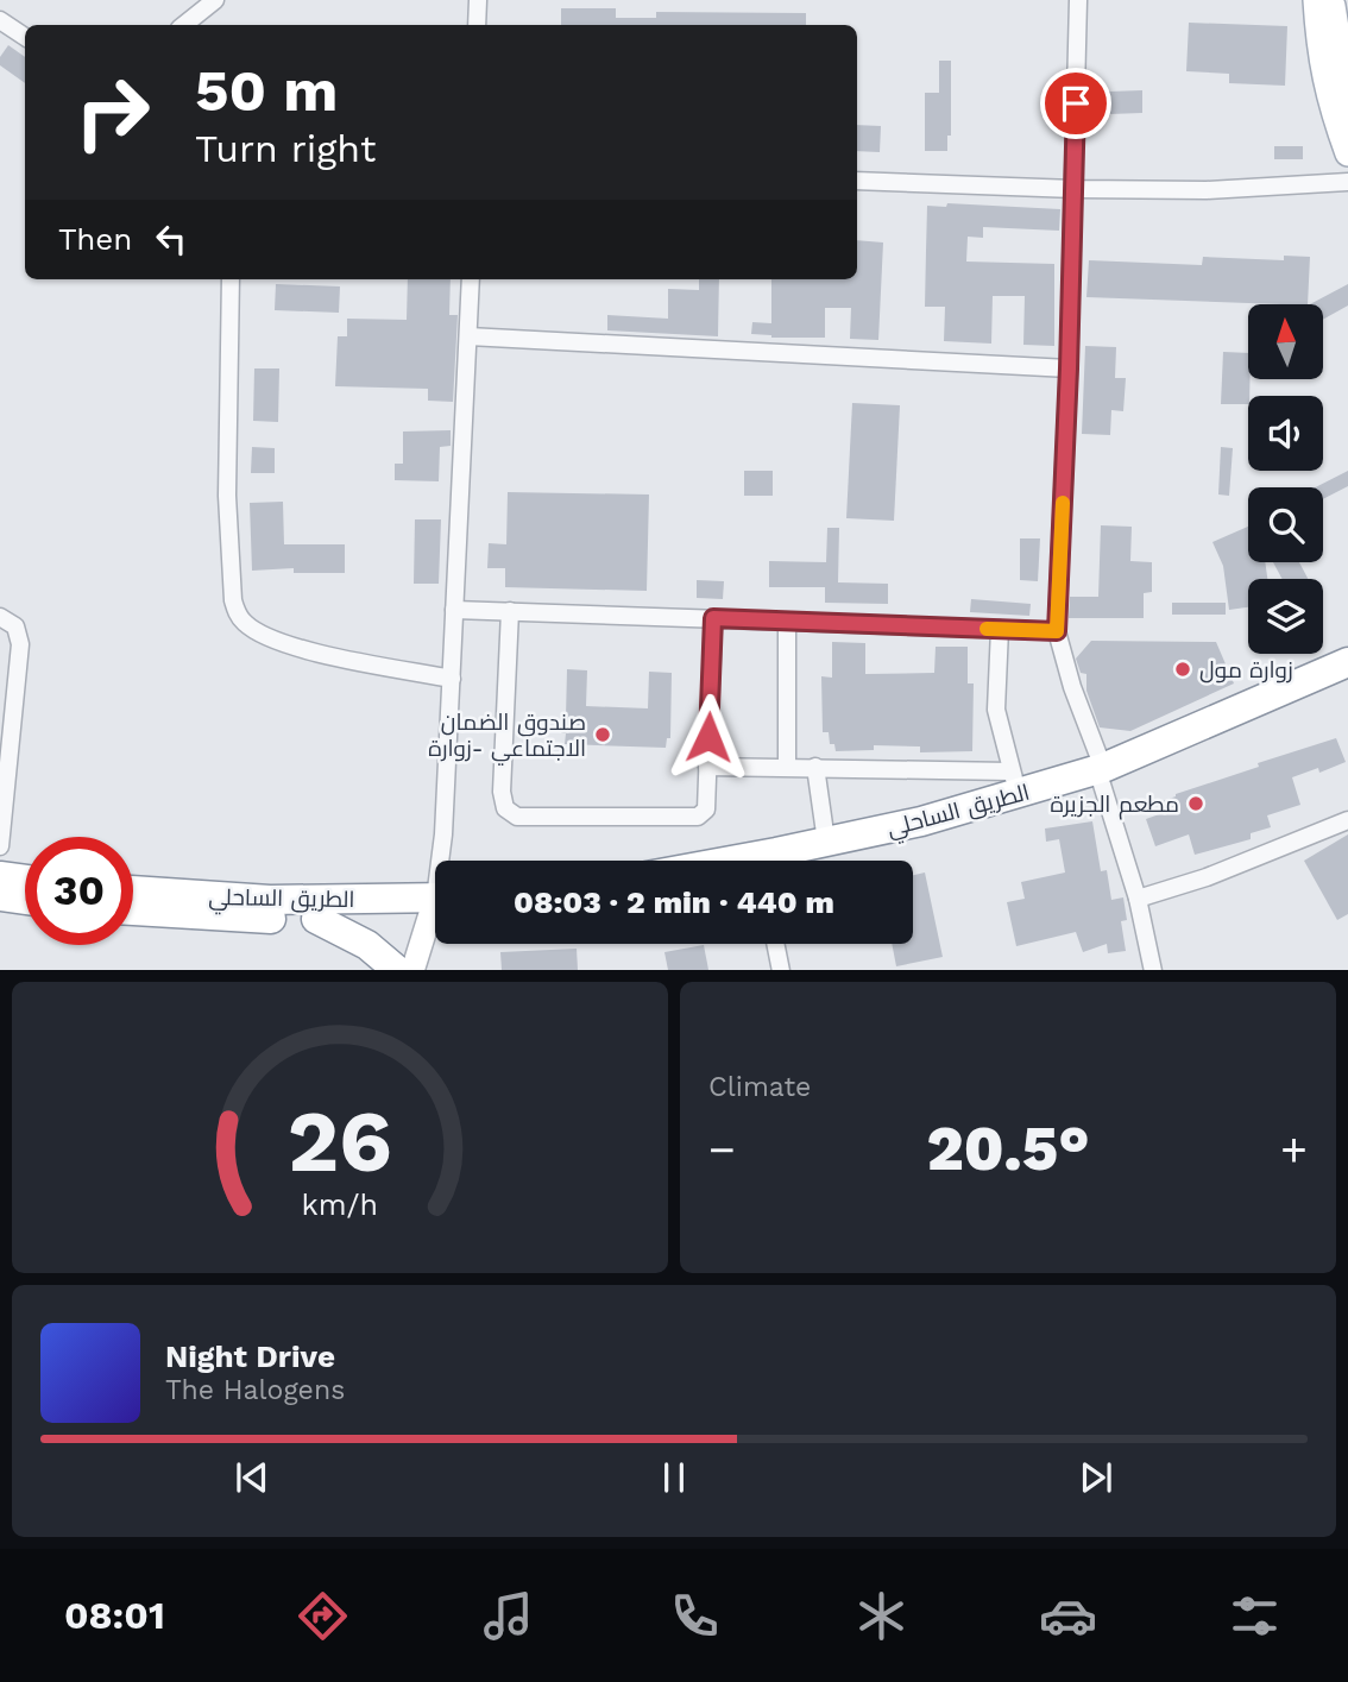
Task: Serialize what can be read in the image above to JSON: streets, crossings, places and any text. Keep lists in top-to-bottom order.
{
  "streets": {
    "highway": ["الطريق الساحلي"]
  },
  "places": ["زوارة مول", "صندوق الضمان الاجتماعي -زوارة", "مطعم الجزيرة"],
  "north": "top",
  "page": {
    "turn": ["50 m", "Turn right"],
    "then": "Then",
    "limit": "30",
    "trip": "08:03 · 2 min · 440 m",
    "tile": "Climate",
    "heat": ["−", "20.5°", "+"],
    "song": ["Night Drive", "The Halogens"],
    "tabs": "08:01",
    "gauge": ["26", "km/h"]
  }
}
